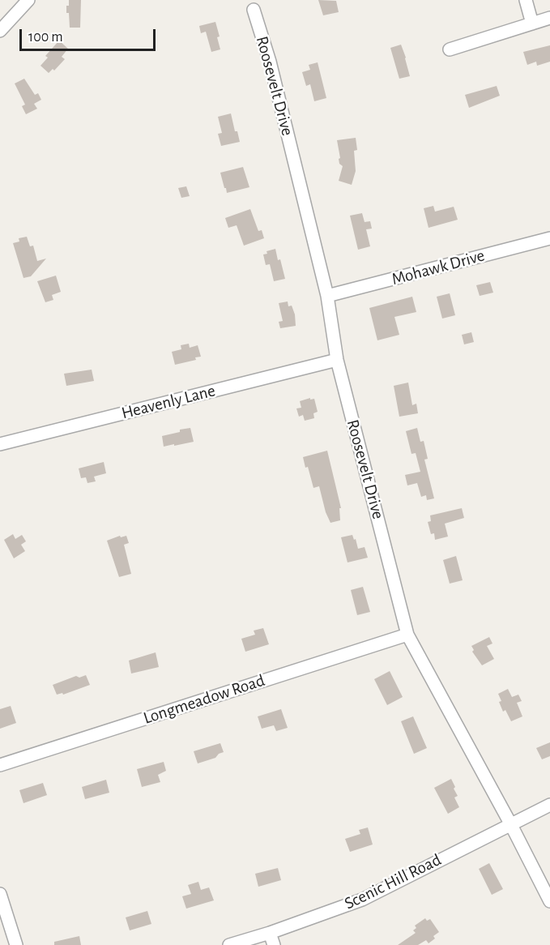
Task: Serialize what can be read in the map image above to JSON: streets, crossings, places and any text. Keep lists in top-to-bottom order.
{
  "streets": {
    "street": [
      "Roosevelt Drive",
      "Mohawk Drive",
      "Heavenly Lane",
      "Longmeadow Road",
      "Scenic Hill Road"
    ]
  },
  "crossings": [
    ["Roosevelt Drive", "Mohawk Drive"],
    ["Roosevelt Drive", "Heavenly Lane"],
    ["Roosevelt Drive", "Longmeadow Road"],
    ["Roosevelt Drive", "Scenic Hill Road"]
  ],
  "scale_bar": "100 m"
}
